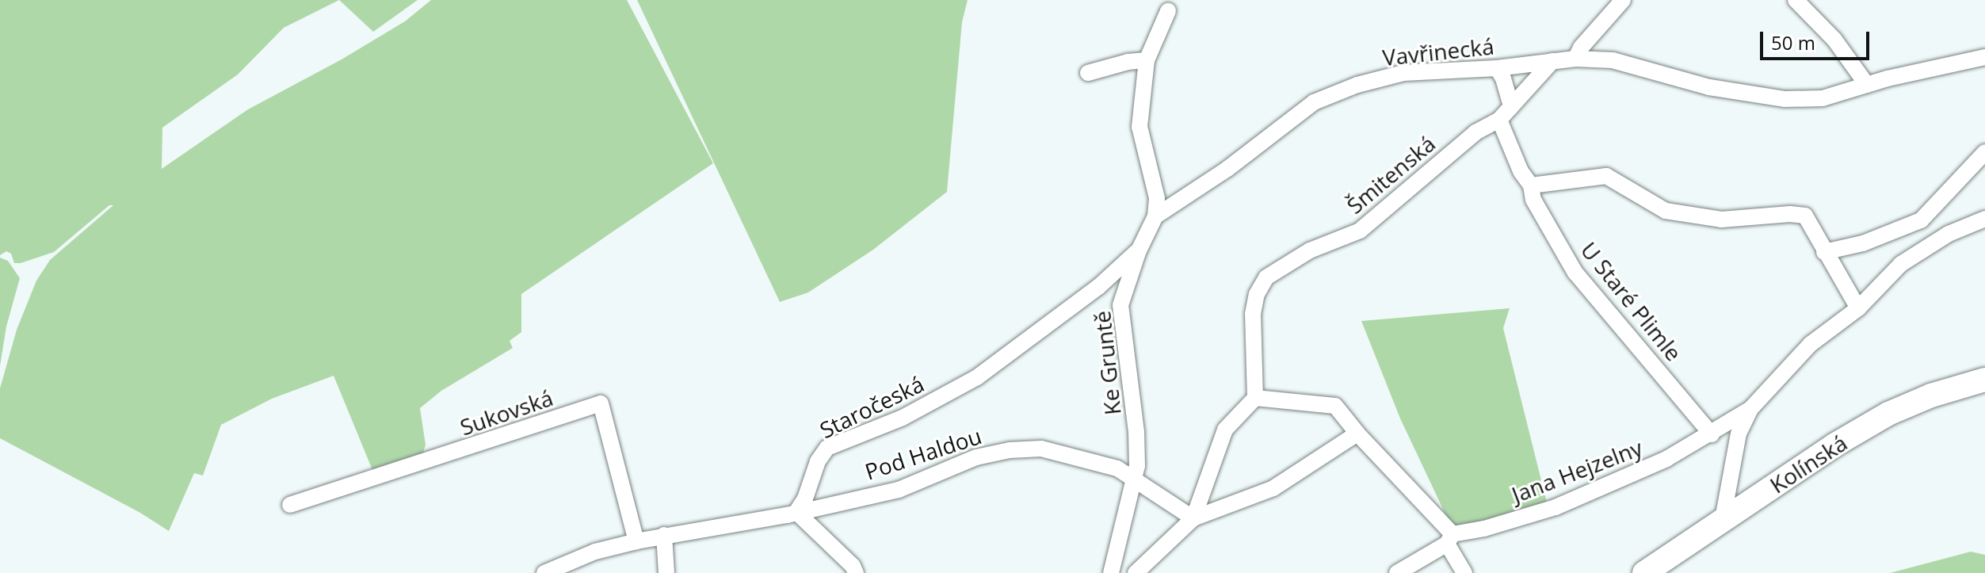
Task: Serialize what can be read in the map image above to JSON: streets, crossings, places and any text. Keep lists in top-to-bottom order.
{
  "streets": {
    "street": [
      "Vavřinecká",
      "Šmitenská",
      "U Staré Plimle",
      "Ke Gruntě",
      "Staročeská",
      "Sukovská",
      "Pod Haldou",
      "Kolínská",
      "Jana Hejzelny"
    ]
  },
  "crossings": [
    ["Vavřinecká", "Šmitenská"],
    ["Vavřinecká", "Ke Gruntě"],
    ["Šmitenská", "U Staré Plimle"],
    ["U Staré Plimle", "Jana Hejzelny"],
    ["Ke Gruntě", "Staročeská"],
    ["Ke Gruntě", "Pod Haldou"],
    ["Staročeská", "Pod Haldou"]
  ],
  "scale_bar": "50 m"
}
